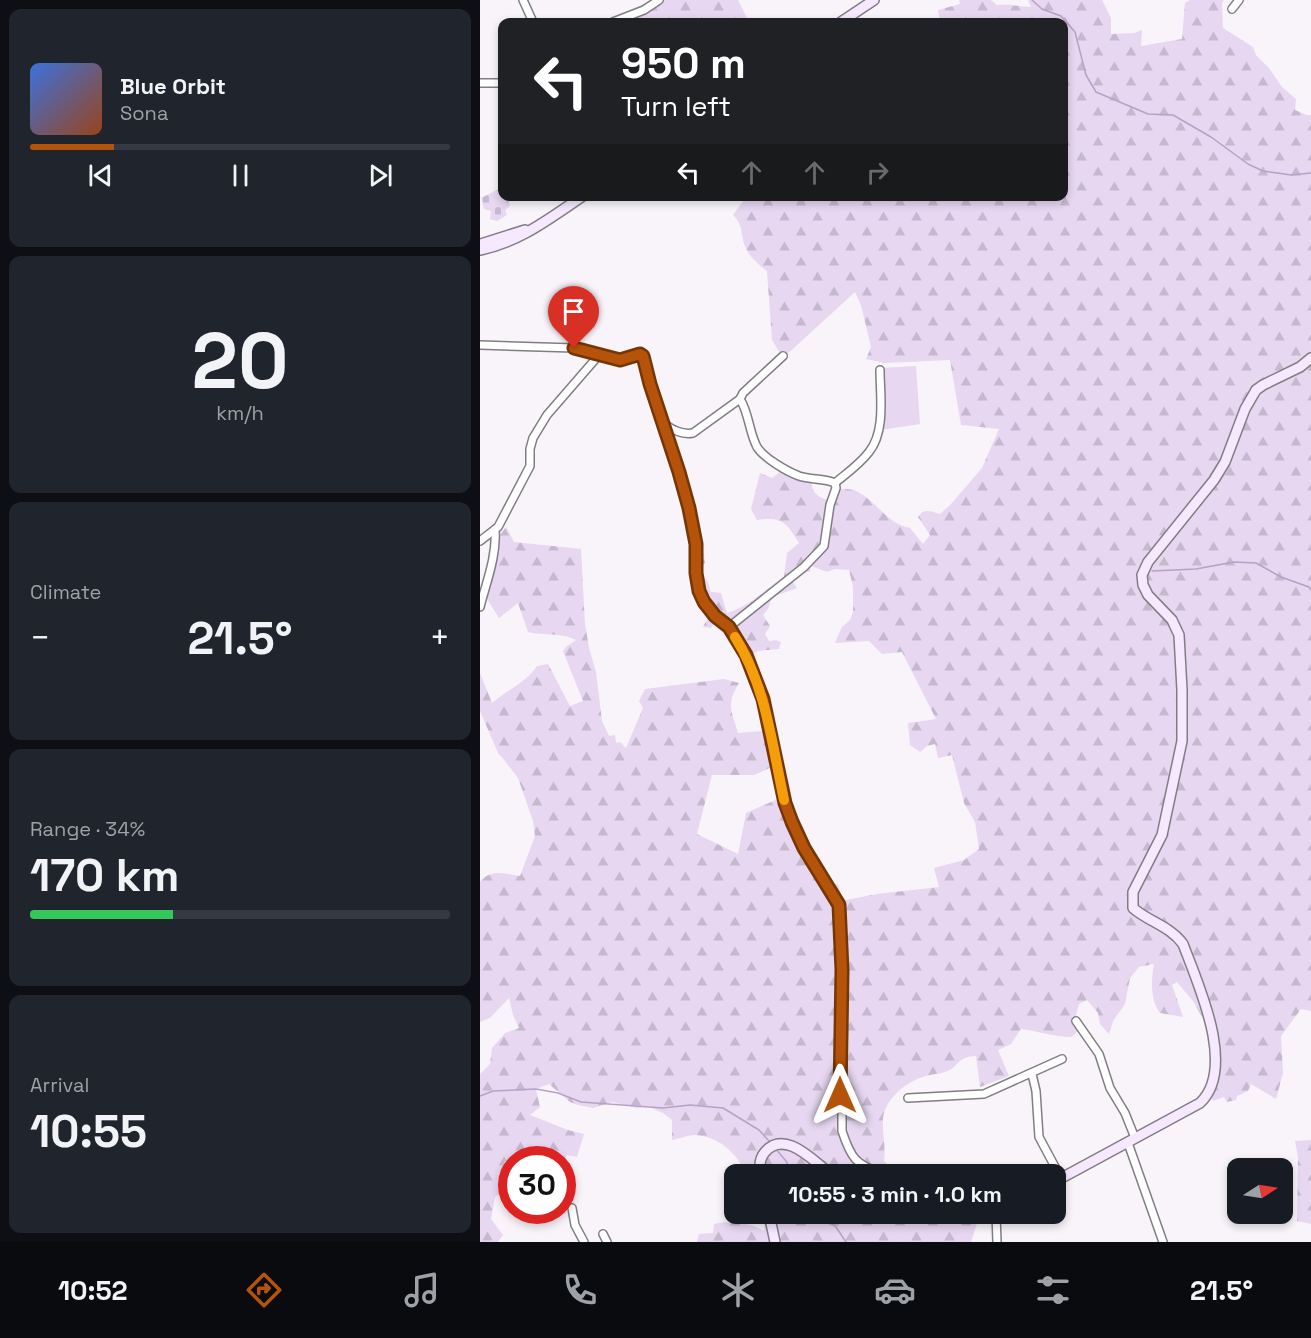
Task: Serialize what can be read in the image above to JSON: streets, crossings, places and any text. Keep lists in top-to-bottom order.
{
  "north": "right",
  "page": {
    "turn": ["950 m", "Turn left"],
    "song": ["Blue Orbit", "Sona"],
    "tile": [
      ["20", "km/h"],
      "Climate",
      ["Range · 34%", "170 km"],
      ["Arrival", "10:55"]
    ],
    "heat": ["−", "21.5°", "+"],
    "limit": "30",
    "trip": "10:55 · 3 min · 1.0 km",
    "tabs": ["10:52", "21.5°"]
  }
}
